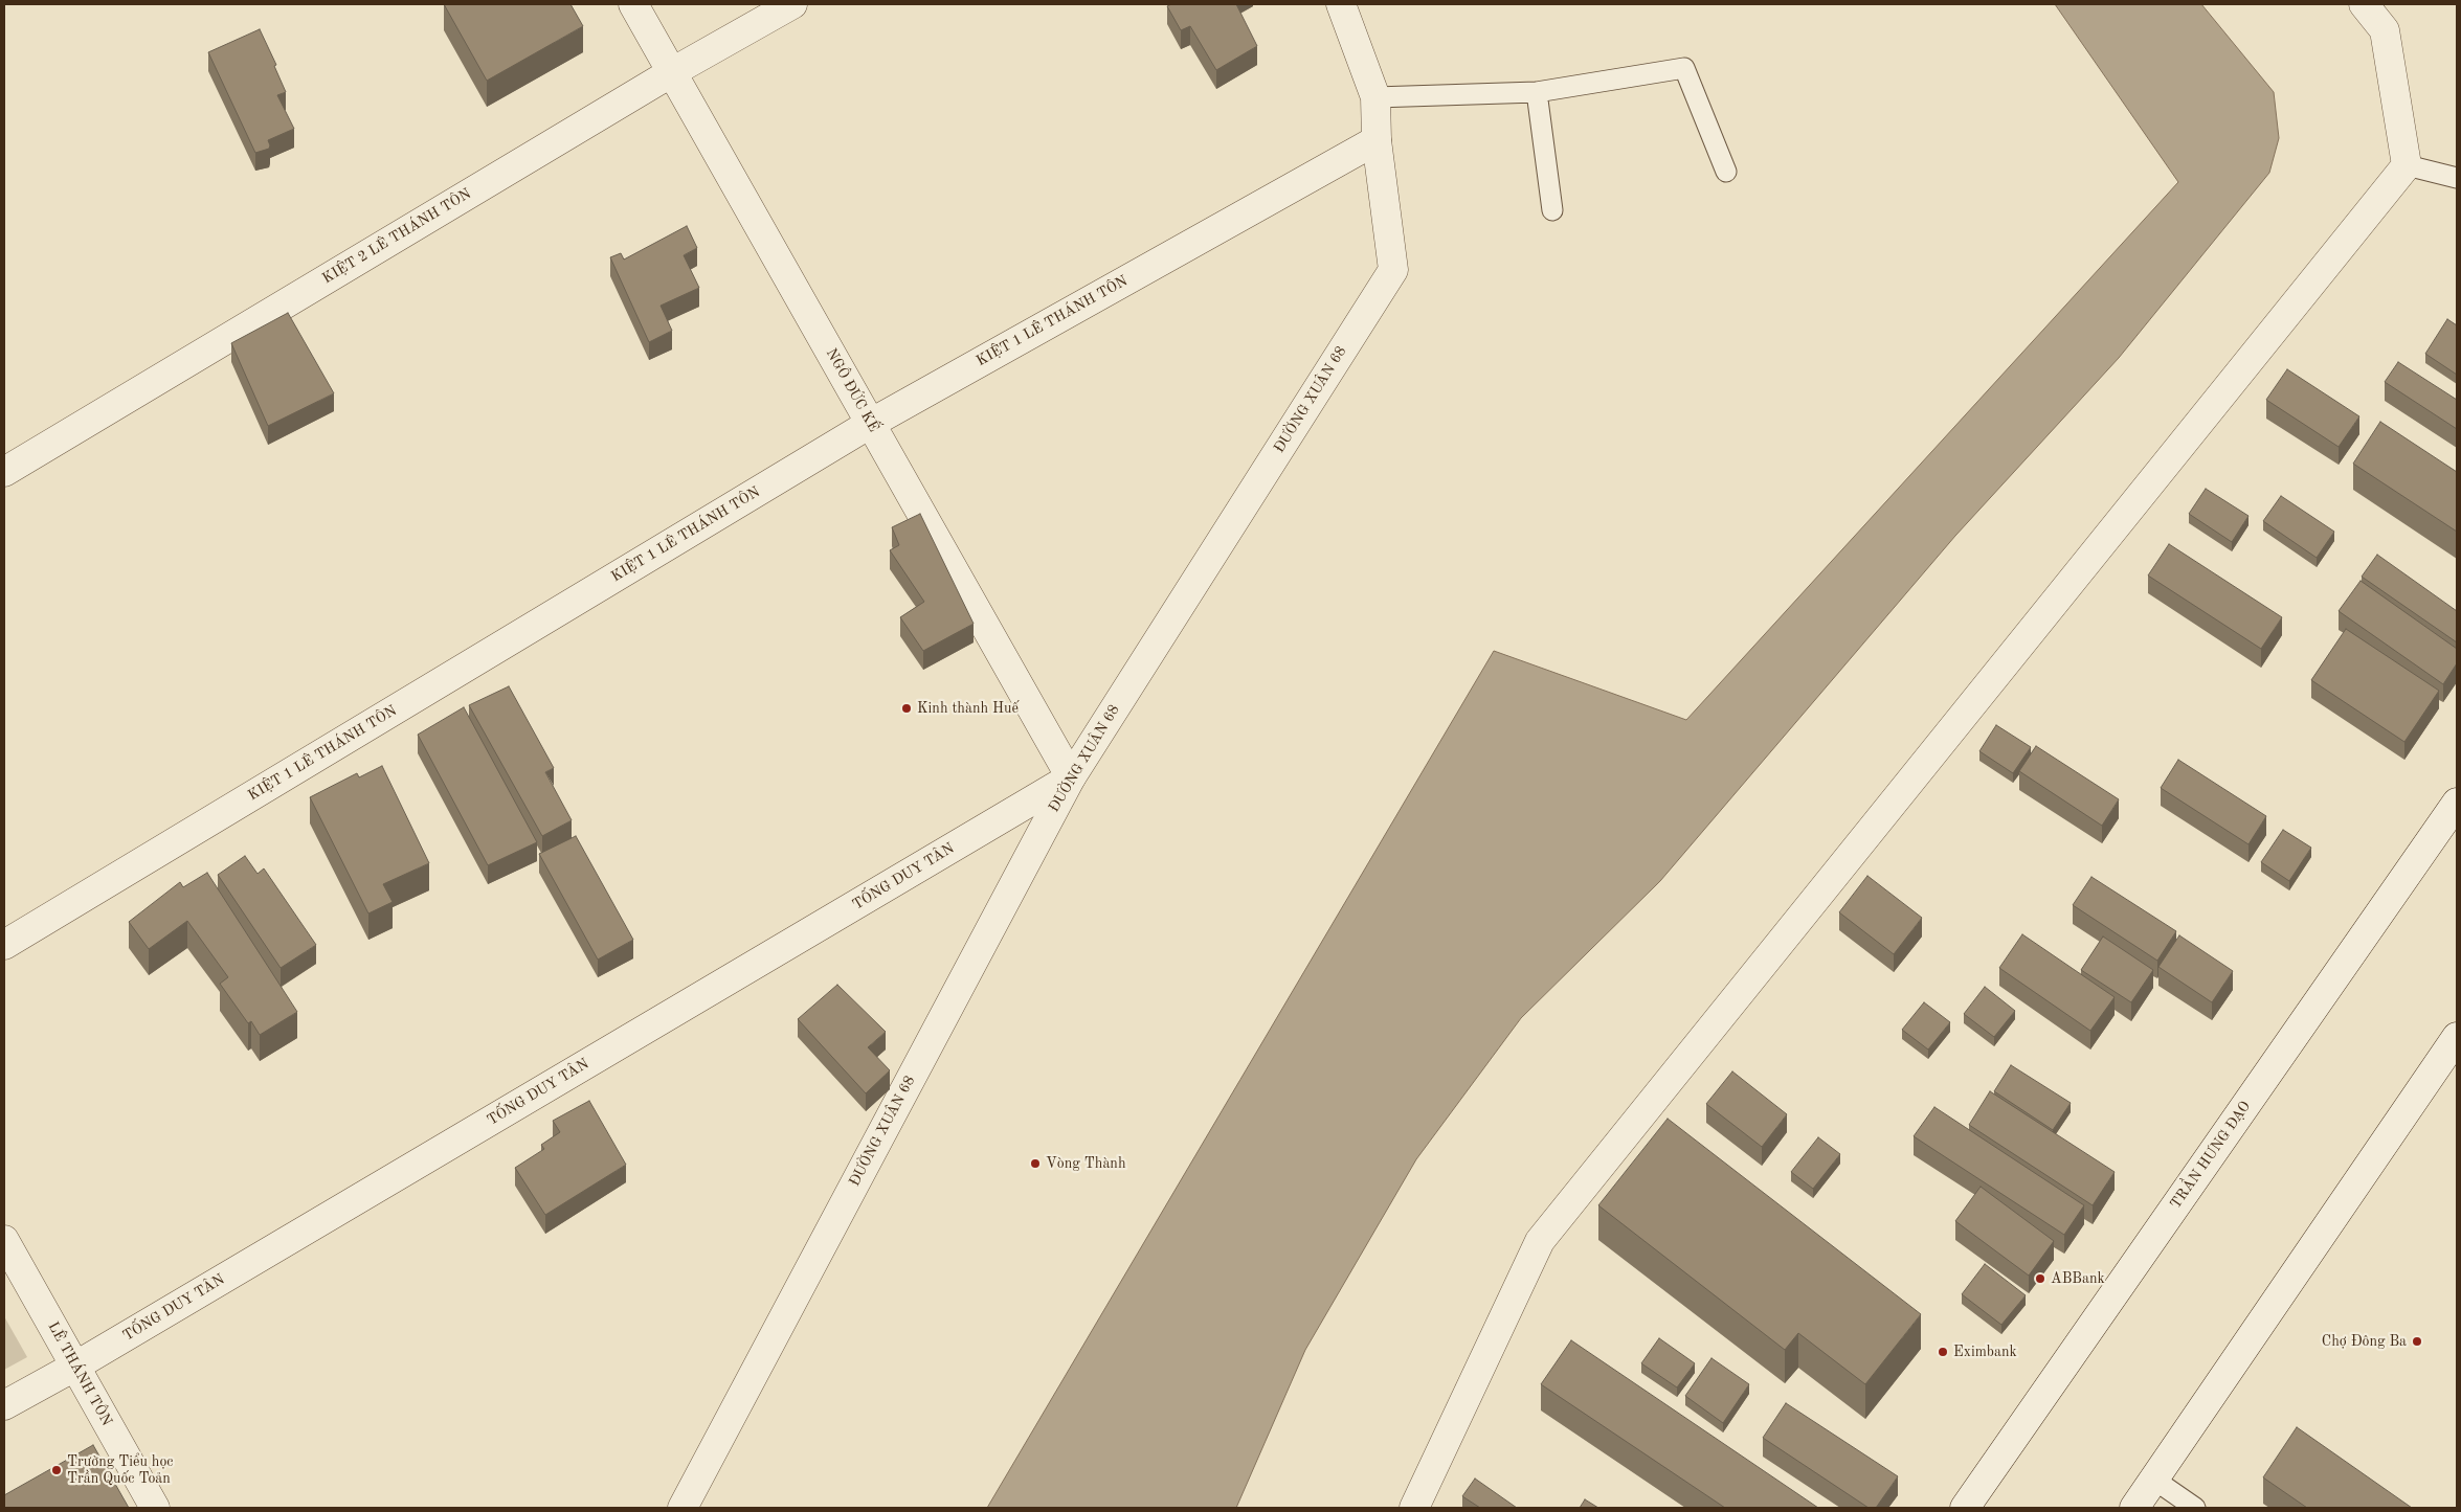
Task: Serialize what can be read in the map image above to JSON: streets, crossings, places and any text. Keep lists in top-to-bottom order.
{
  "streets": {
    "street": [
      "KIỆT 2 LÊ THÁNH TÔN",
      "KIỆT 1 LÊ THÁNH TÔN",
      "NGÔ ĐỨC KẾ",
      "ĐƯỜNG XUÂN 68",
      "TỐNG DUY TÂN",
      "TRẦN HƯNG ĐẠO",
      "LÊ THÁNH TÔN"
    ]
  },
  "crossings": [
    ["KIỆT 2 LÊ THÁNH TÔN", "NGÔ ĐỨC KẾ"],
    ["KIỆT 1 LÊ THÁNH TÔN", "NGÔ ĐỨC KẾ"],
    ["KIỆT 1 LÊ THÁNH TÔN", "ĐƯỜNG XUÂN 68"],
    ["NGÔ ĐỨC KẾ", "ĐƯỜNG XUÂN 68"],
    ["NGÔ ĐỨC KẾ", "TỐNG DUY TÂN"],
    ["ĐƯỜNG XUÂN 68", "TỐNG DUY TÂN"],
    ["TỐNG DUY TÂN", "LÊ THÁNH TÔN"]
  ],
  "places": [
    "Kinh thành Huế",
    "Vòng Thành",
    "ABBank",
    "Chợ Đông Ba",
    "Eximbank",
    "Trường Tiểu học Trần Quốc Toản"
  ]
}
